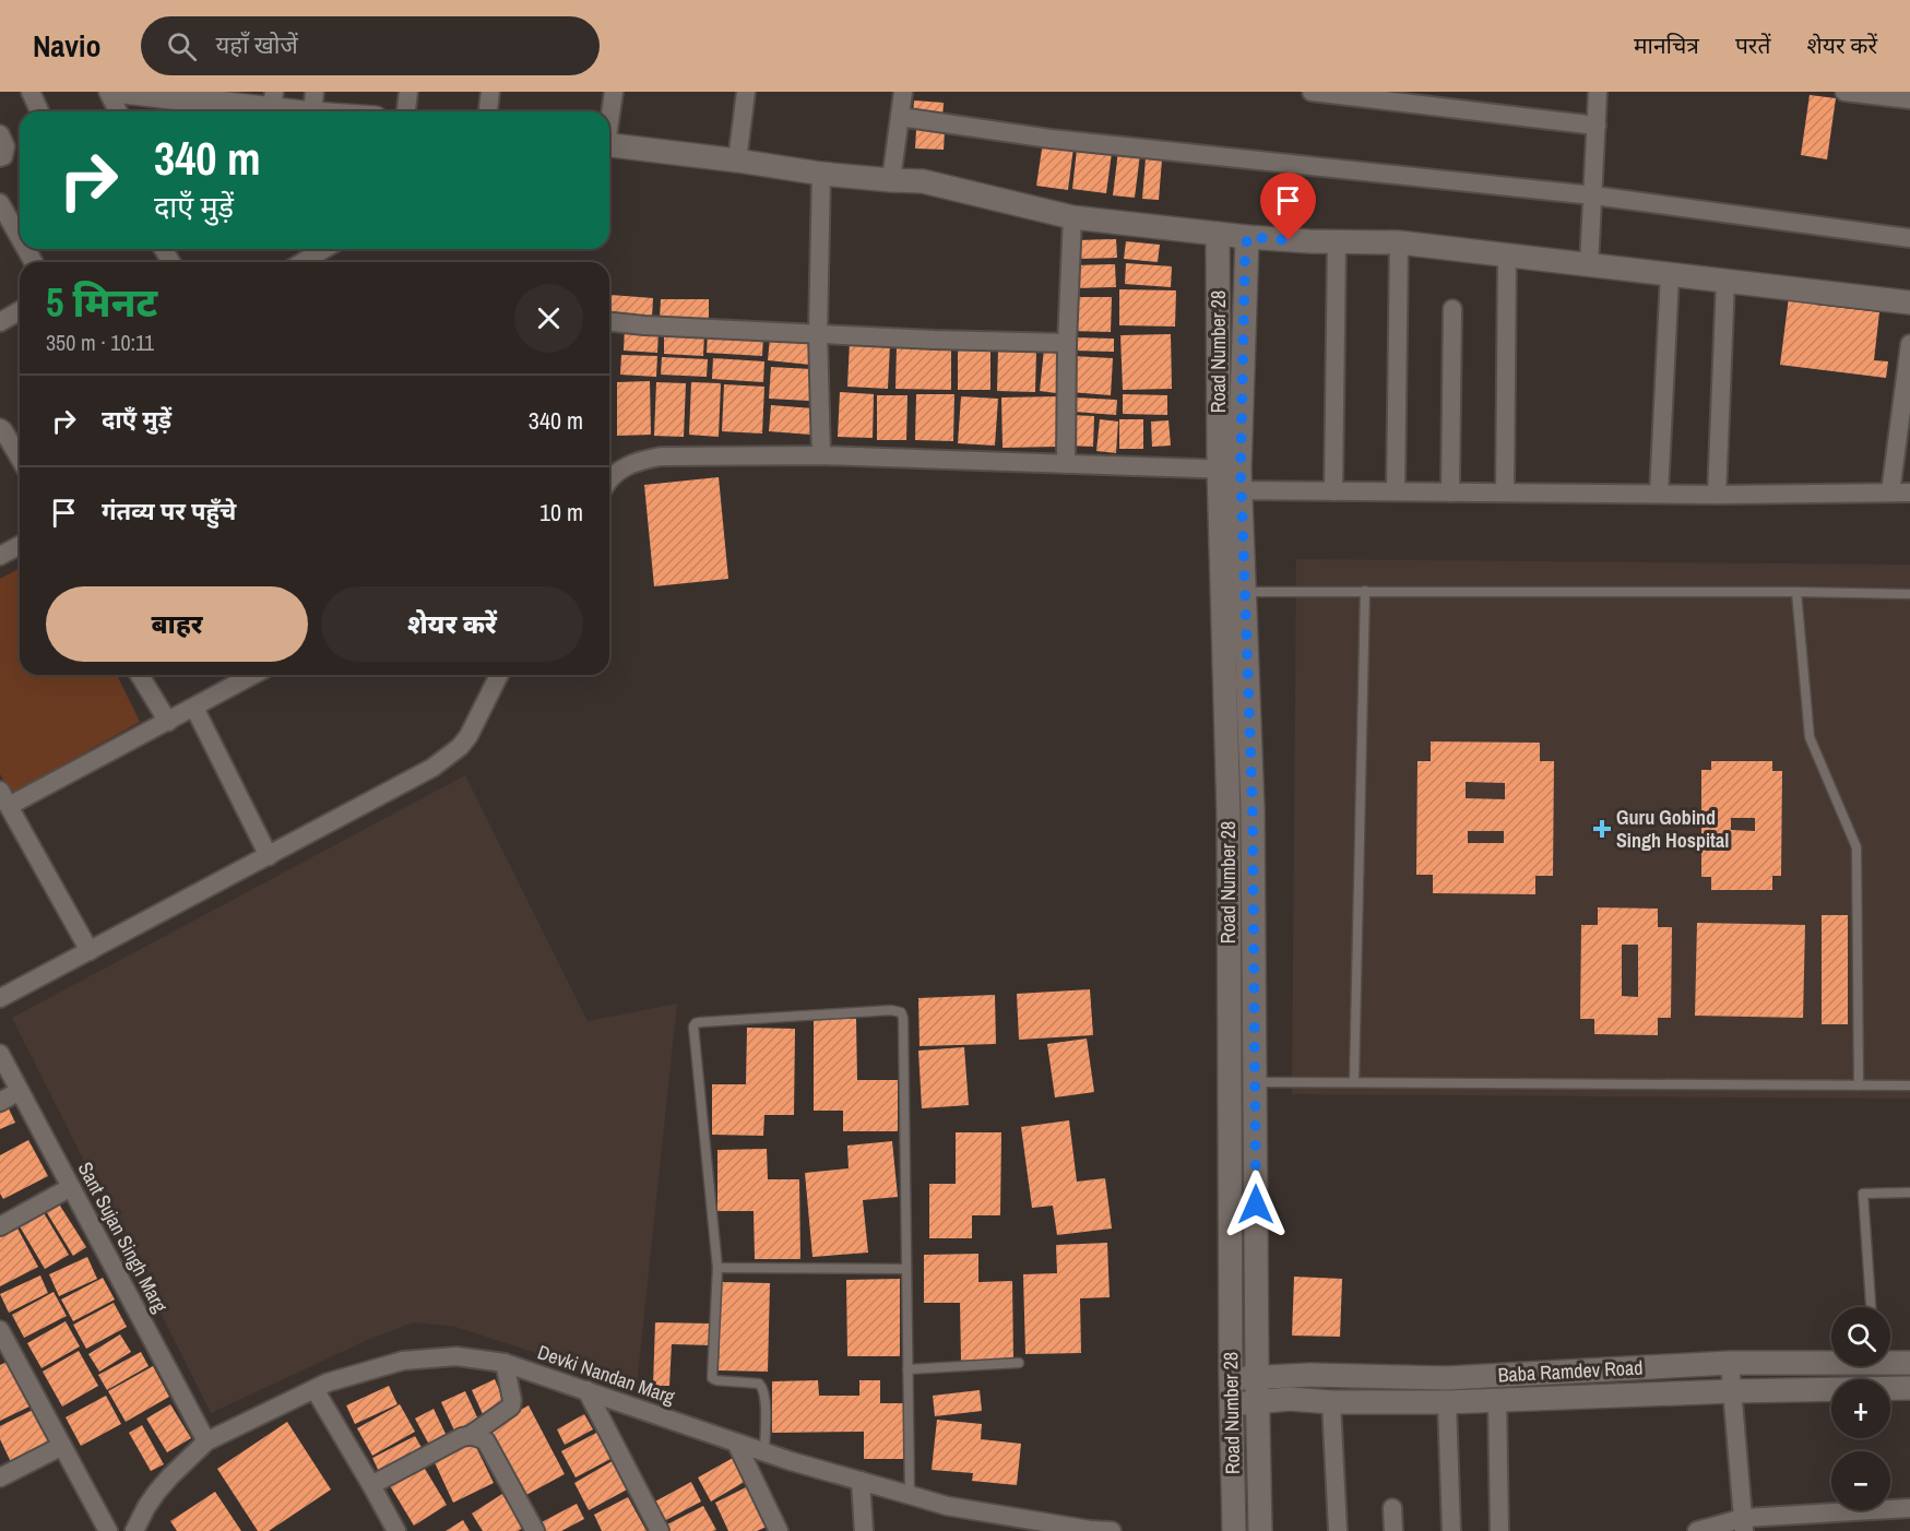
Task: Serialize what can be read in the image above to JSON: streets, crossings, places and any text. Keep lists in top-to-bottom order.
{
  "streets": {
    "street": [
      "Road Number 28",
      "Sant Sujan Singh Marg",
      "Baba Ramdev Road",
      "Devki Nandan Marg"
    ]
  },
  "crossings": [
    ["Road Number 28", "Baba Ramdev Road"],
    ["Sant Sujan Singh Marg", "Devki Nandan Marg"]
  ],
  "places": {
    "health": ["Guru Gobind Singh Hospital"]
  },
  "page": {
    "header": "Navio",
    "search": "यहाँ खोजें",
    "nav": ["मानचित्र", "परतें", "शेयर करें"],
    "turn": ["340 m", "दाएँ मुड़ें"],
    "heading": ["5 मिनट", "350 m · 10:11"],
    "list": [
      {
        "name": "दाएँ मुड़ें",
        "value": "340 m"
      },
      {
        "name": "गंतव्य पर पहुँचे",
        "value": "10 m"
      }
    ],
    "buttons": ["बाहर", "शेयर करें"],
    "map_buttons": ["+", "−"]
  }
}
